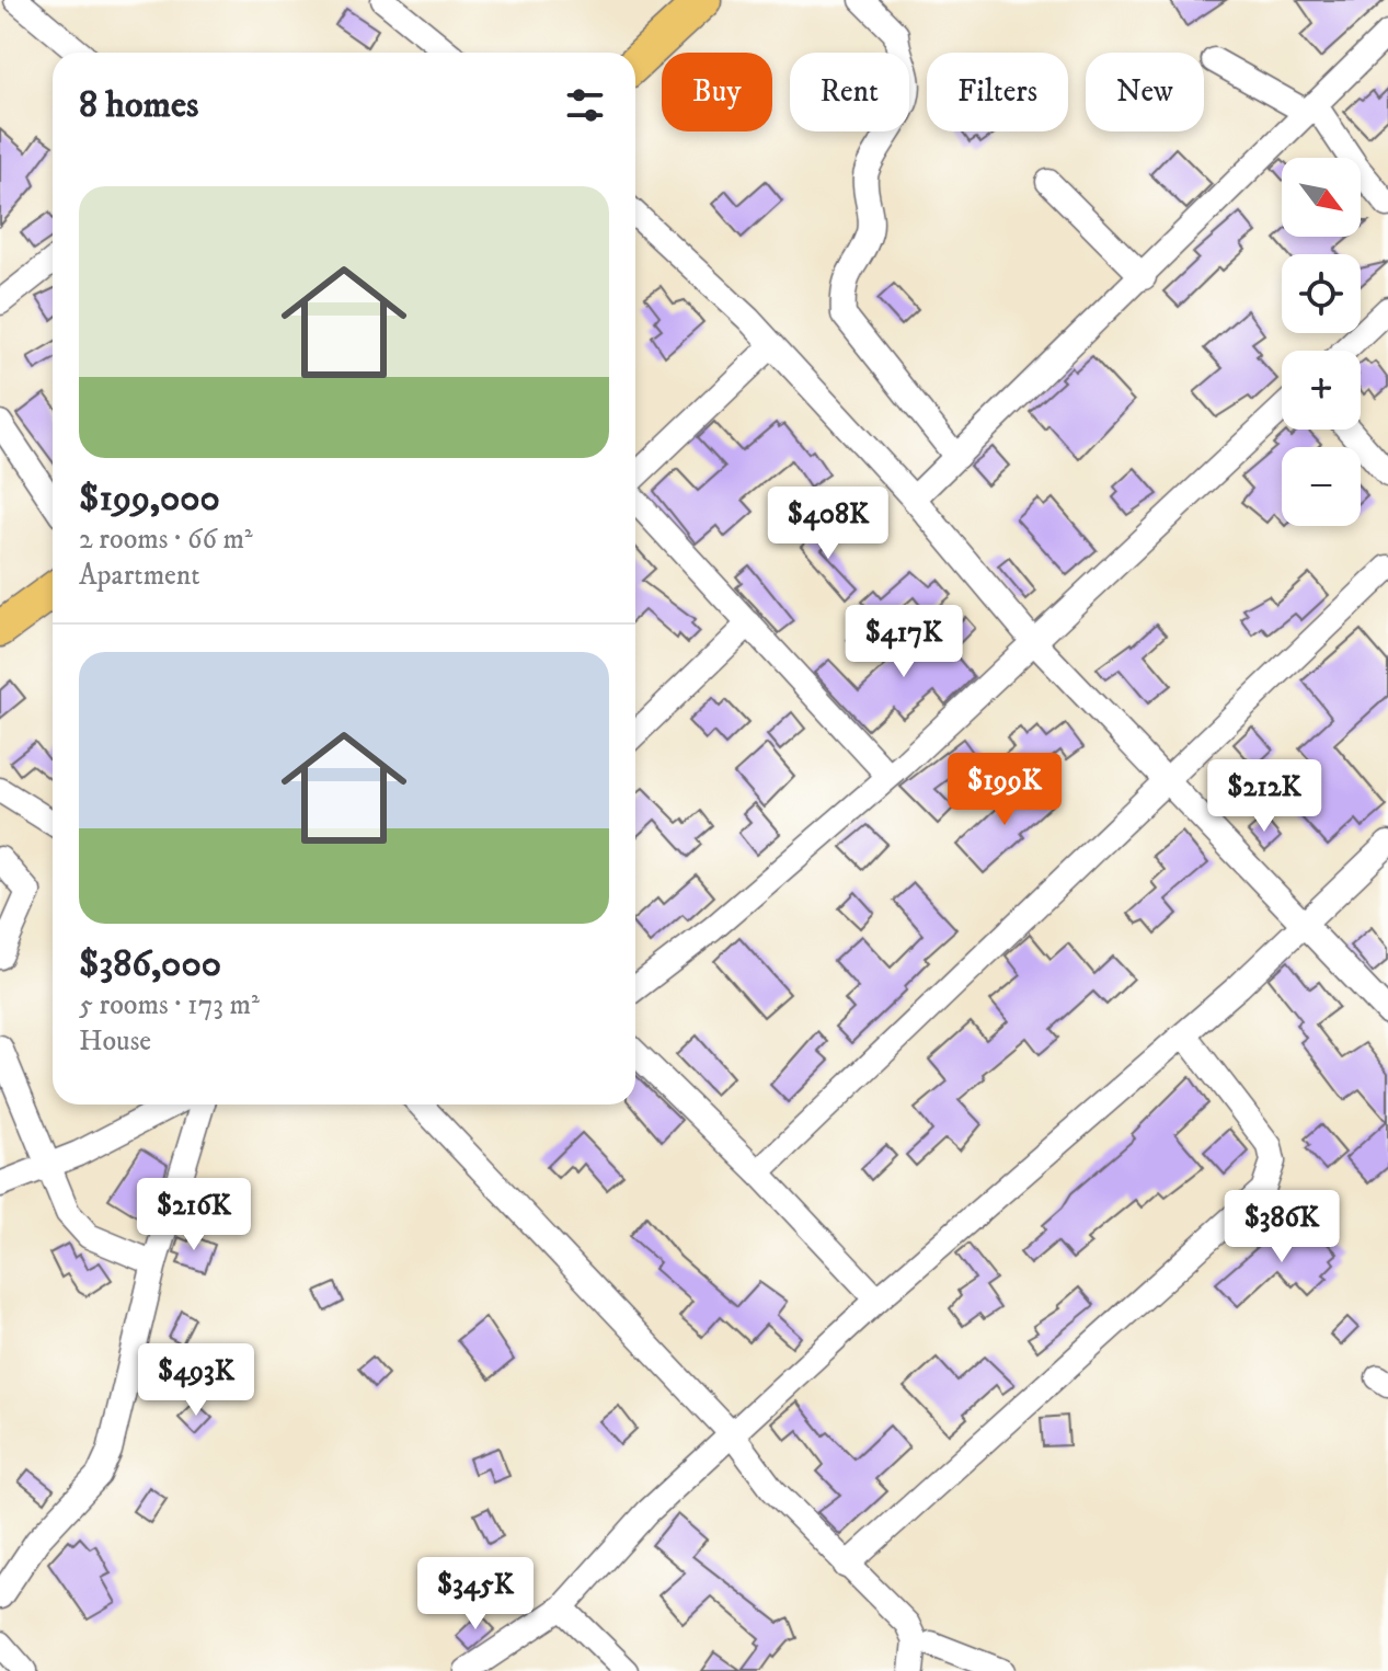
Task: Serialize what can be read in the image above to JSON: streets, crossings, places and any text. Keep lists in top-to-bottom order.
{
  "north": "bottom right",
  "page": {
    "chip": [
      "Buy",
      "Rent",
      "Filters",
      "New"
    ],
    "heading": "8 homes",
    "map_buttons": ["+", "−"],
    "list": [
      {
        "name": "$199,000",
        "note": "2 rooms · 66 m² · Apartment"
      },
      {
        "name": "$386,000",
        "note": "5 rooms · 173 m² · House"
      }
    ],
    "price": [
      "$408K",
      "$417K",
      "$199K",
      "$212K",
      "$216K",
      "$386K",
      "$493K",
      "$345K"
    ]
  }
}
